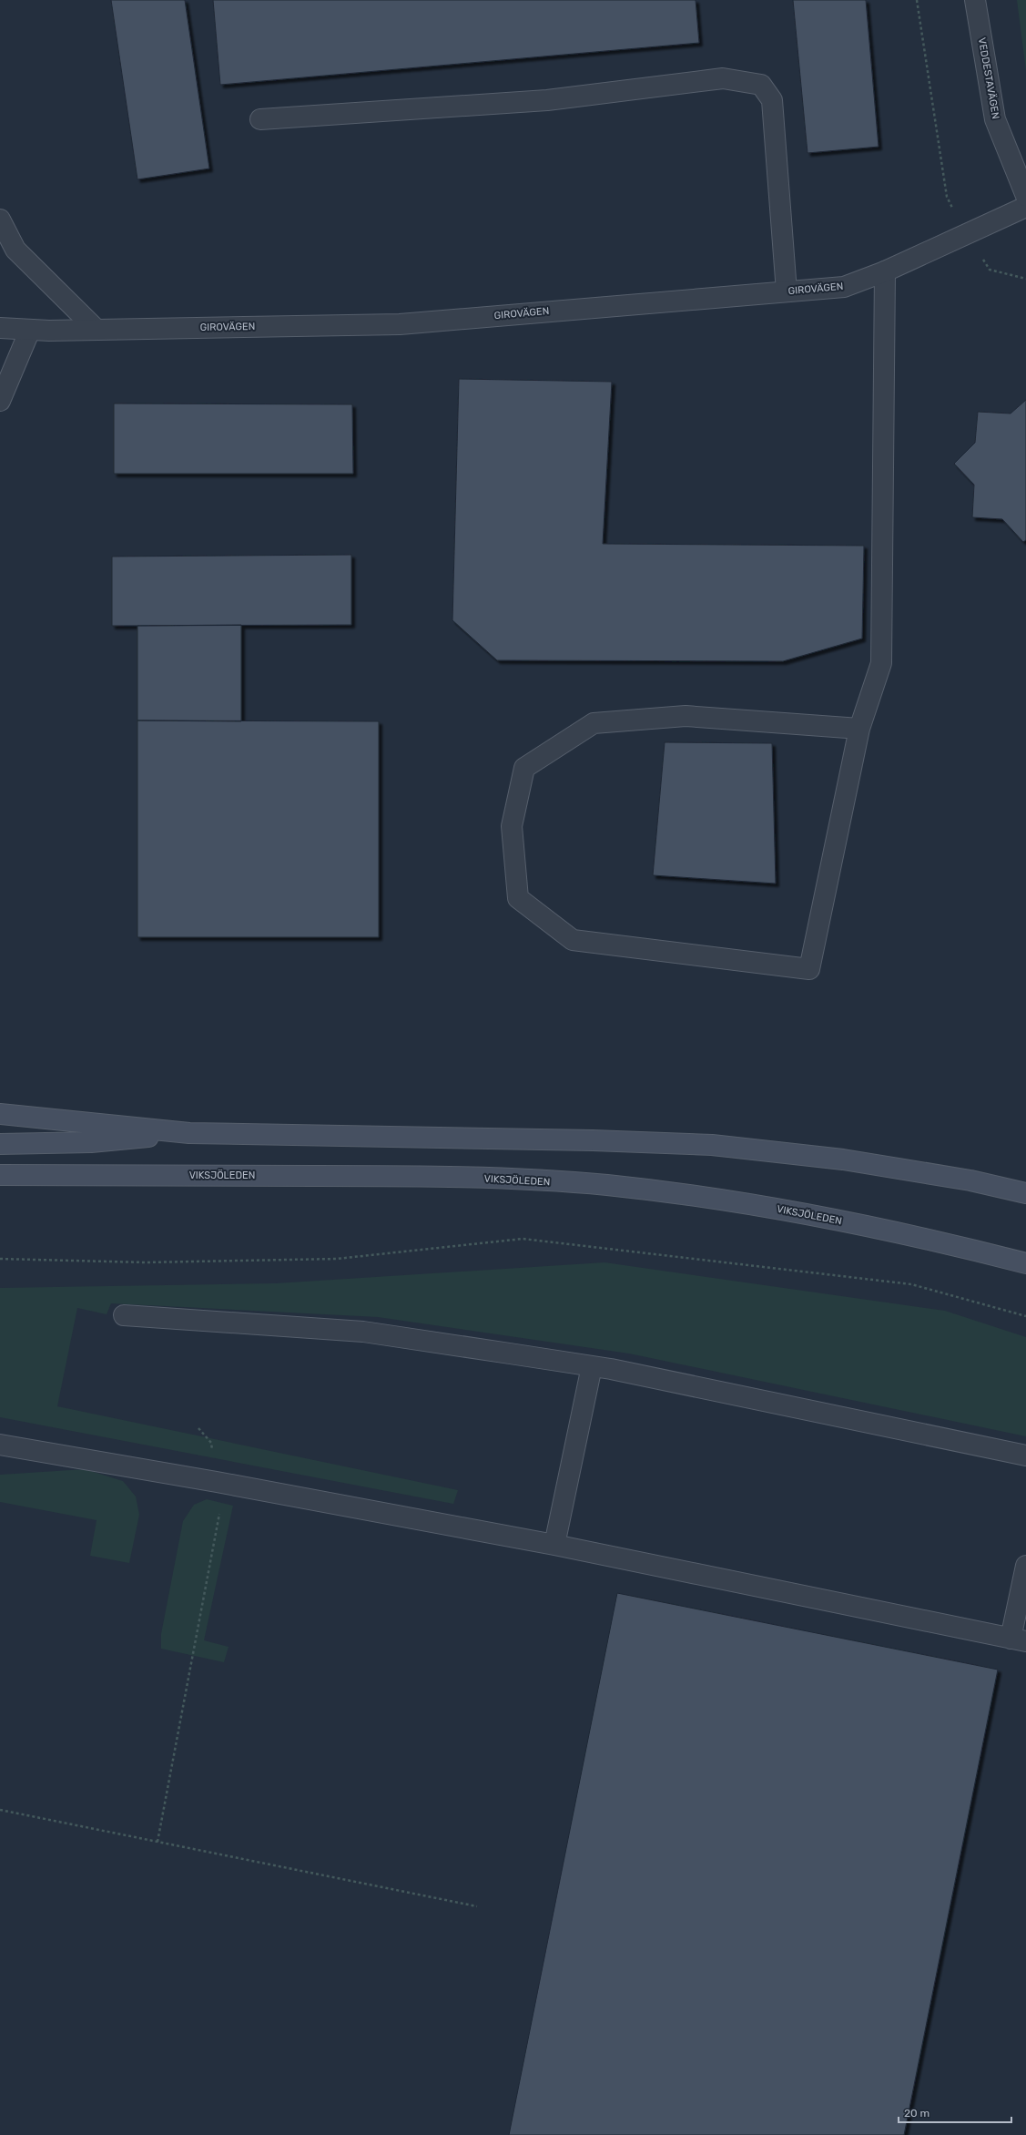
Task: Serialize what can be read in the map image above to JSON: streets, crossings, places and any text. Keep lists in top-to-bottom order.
{
  "streets": {
    "main road": ["VIKSJÖLEDEN"],
    "street": ["VEDDESTAVÄGEN", "GIROVÄGEN"]
  },
  "scale_bar": "20 m"
}
